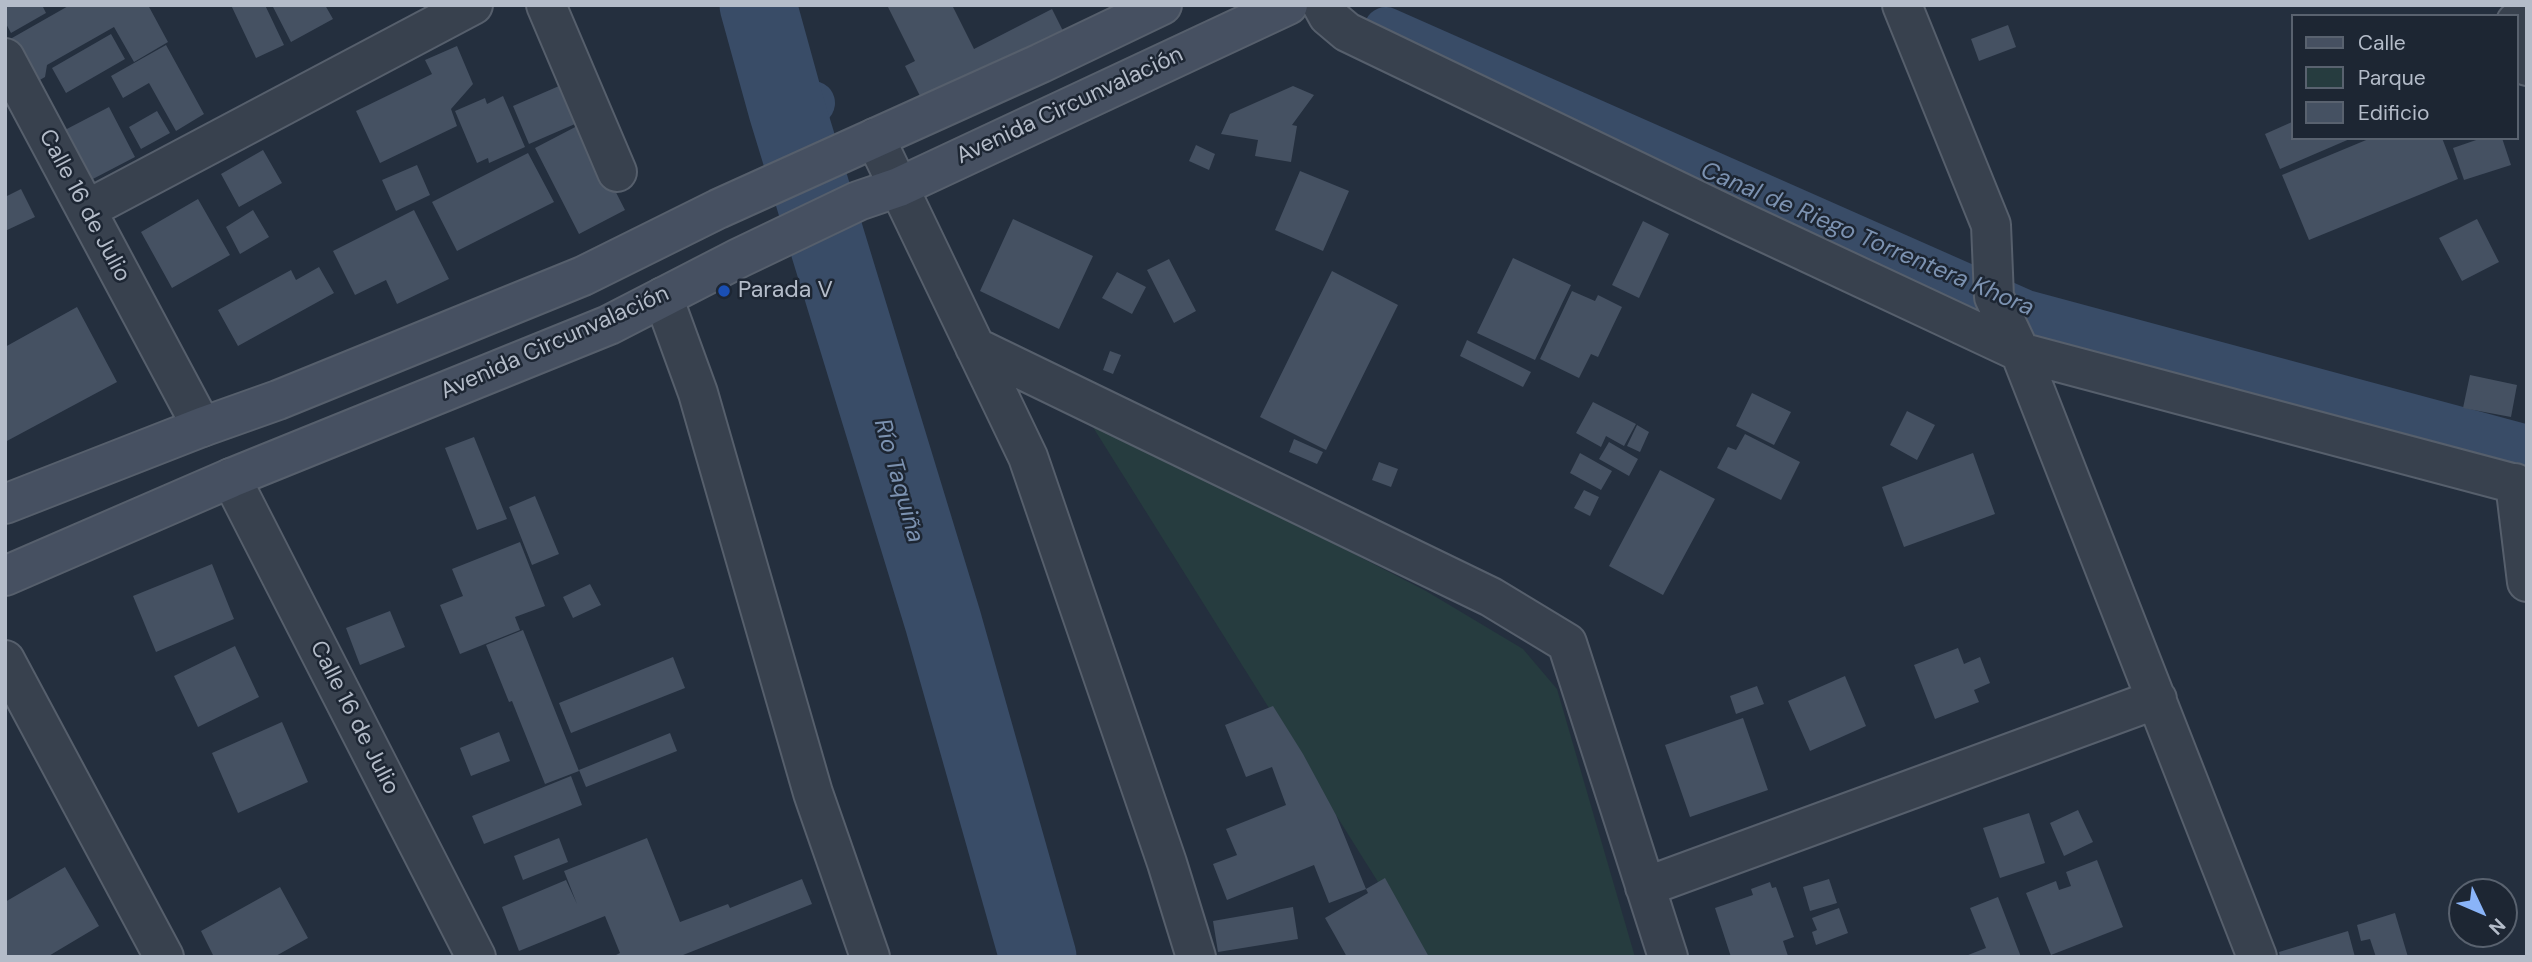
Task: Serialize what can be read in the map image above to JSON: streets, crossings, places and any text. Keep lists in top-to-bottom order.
{
  "streets": {
    "main road": ["Avenida Circunvalación"],
    "street": ["Calle 16 de Julio"]
  },
  "crossings": [
    ["Avenida Circunvalación", "Calle 16 de Julio"]
  ],
  "water": ["Canal de Riego Torrentera Khora", "Río Taquiña"],
  "places": ["Parada V"],
  "legend": ["Calle", "Parque", "Edificio"],
  "north": "bottom right"
}
